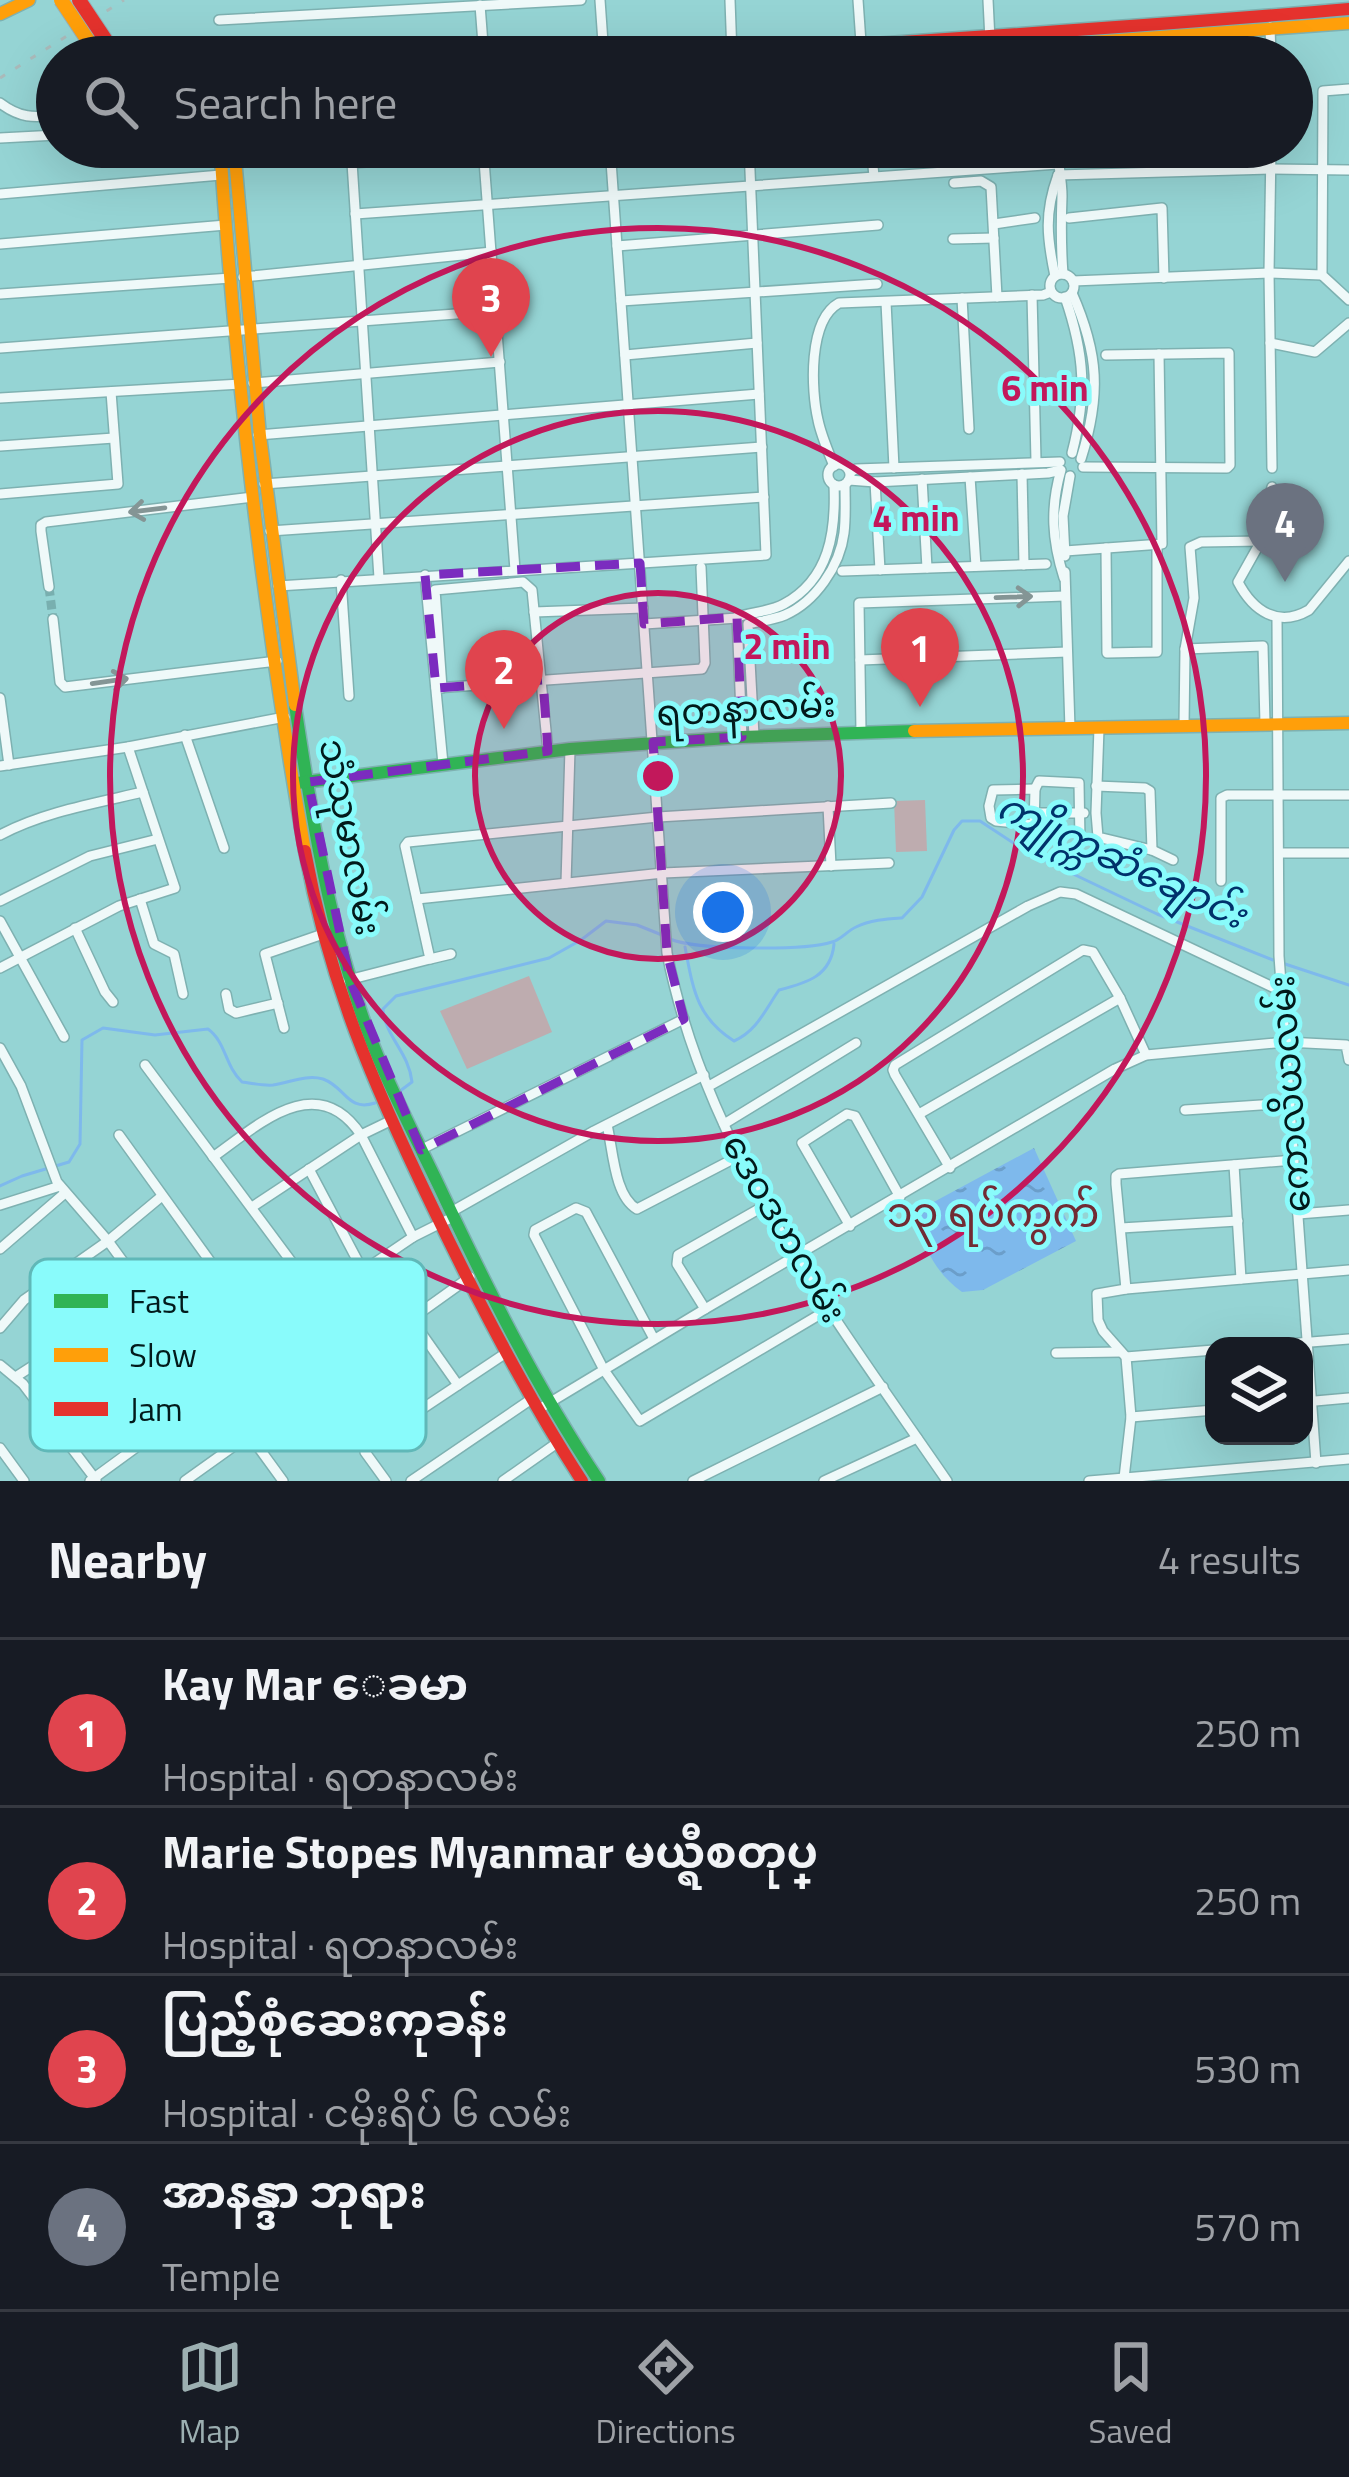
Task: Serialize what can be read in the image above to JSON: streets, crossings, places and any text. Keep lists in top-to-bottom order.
{
  "streets": {
    "main road": ["ရတနာလမ်း", "သံသုမာလမ်း"],
    "street": ["ကောလိယလမ်း", "ဒေဝဒဟလမ်း"]
  },
  "crossings": [
    ["ရတနာလမ်း", "သံသုမာလမ်း"],
    ["ရတနာလမ်း", "ကောလိယလမ်း"],
    ["ရတနာလမ်း", "ဒေဝဒဟလမ်း"]
  ],
  "districts": ["၁၃ ရပ်ကွက်"],
  "water": ["ကျိုက္ကဆံချောင်း"],
  "legend": ["Fast", "Slow", "Jam"],
  "page": {
    "search": "Search here",
    "pins": [
      "3",
      "4",
      "1",
      "2"
    ],
    "heading": ["Nearby", "4 results"],
    "list": [
      {
        "mark": "1",
        "name": "Kay Mar ေခမာ",
        "note": "Hospital · ရတနာလမ်း",
        "value": "250 m"
      },
      {
        "mark": "2",
        "name": "Marie Stopes Myanmar မယ္ရီစတုပ္",
        "note": "Hospital · ရတနာလမ်း",
        "value": "250 m"
      },
      {
        "mark": "3",
        "name": "ပြည့်စုံဆေးကုခန်း",
        "note": "Hospital · ငမိုးရိပ် ၆ လမ်း",
        "value": "530 m"
      },
      {
        "mark": "4",
        "name": "အာနန္ဒာ ဘုရား",
        "note": "Temple",
        "value": "570 m"
      }
    ],
    "nav": ["Map", "Directions", "Saved"]
  },
  "rings": ["6 min", "4 min", "2 min"]
}
